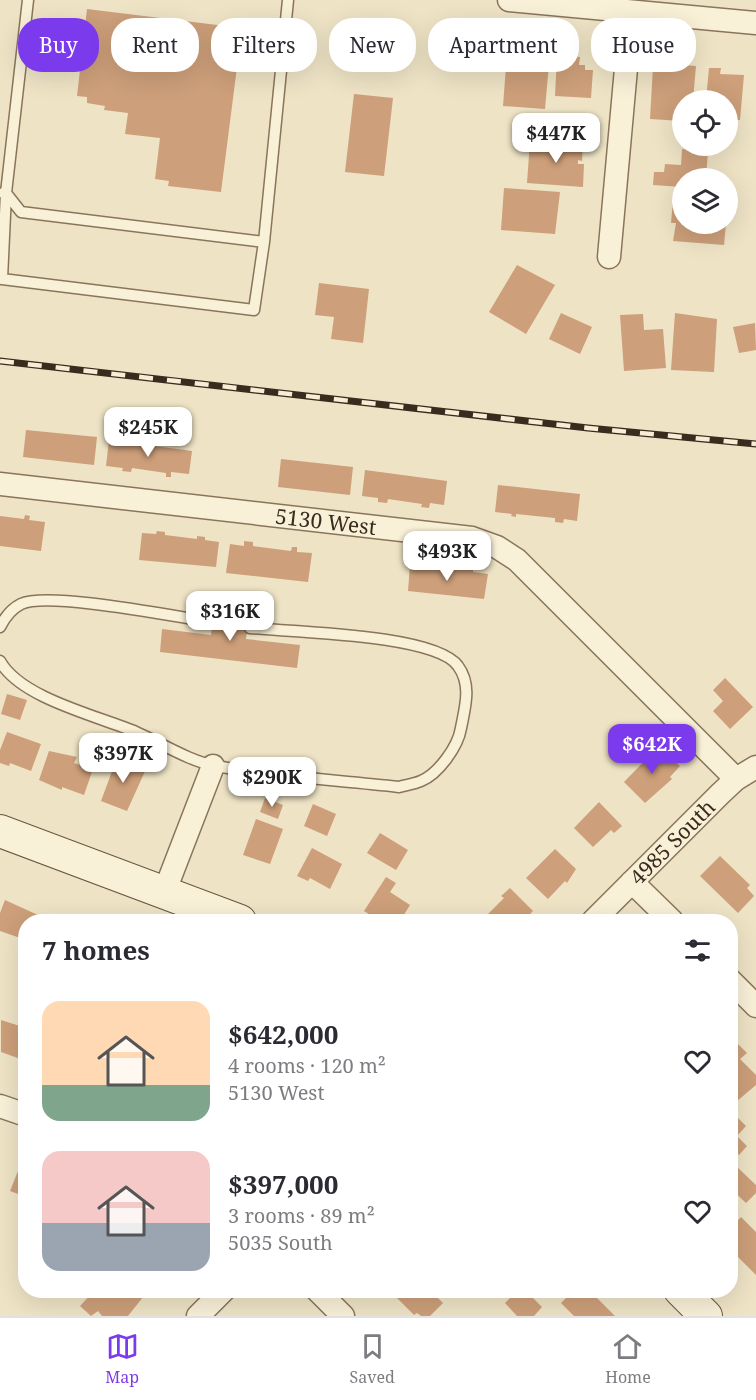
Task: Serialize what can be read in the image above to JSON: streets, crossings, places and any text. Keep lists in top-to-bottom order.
{
  "streets": {
    "street": ["5130 West", "4985 South"]
  },
  "crossings": [
    ["5130 West", "4985 South"]
  ],
  "page": {
    "chip": [
      "Buy",
      "Rent",
      "Filters",
      "New",
      "Apartment",
      "House"
    ],
    "price": [
      "$447K",
      "$245K",
      "$493K",
      "$316K",
      "$642K",
      "$397K",
      "$290K"
    ],
    "heading": "7 homes",
    "list": [
      {
        "name": "$642,000",
        "note": "4 rooms · 120 m² · 5130 West"
      },
      {
        "name": "$397,000",
        "note": "3 rooms · 89 m² · 5035 South"
      }
    ],
    "tabs": ["Map", "Saved", "Home"]
  }
}
